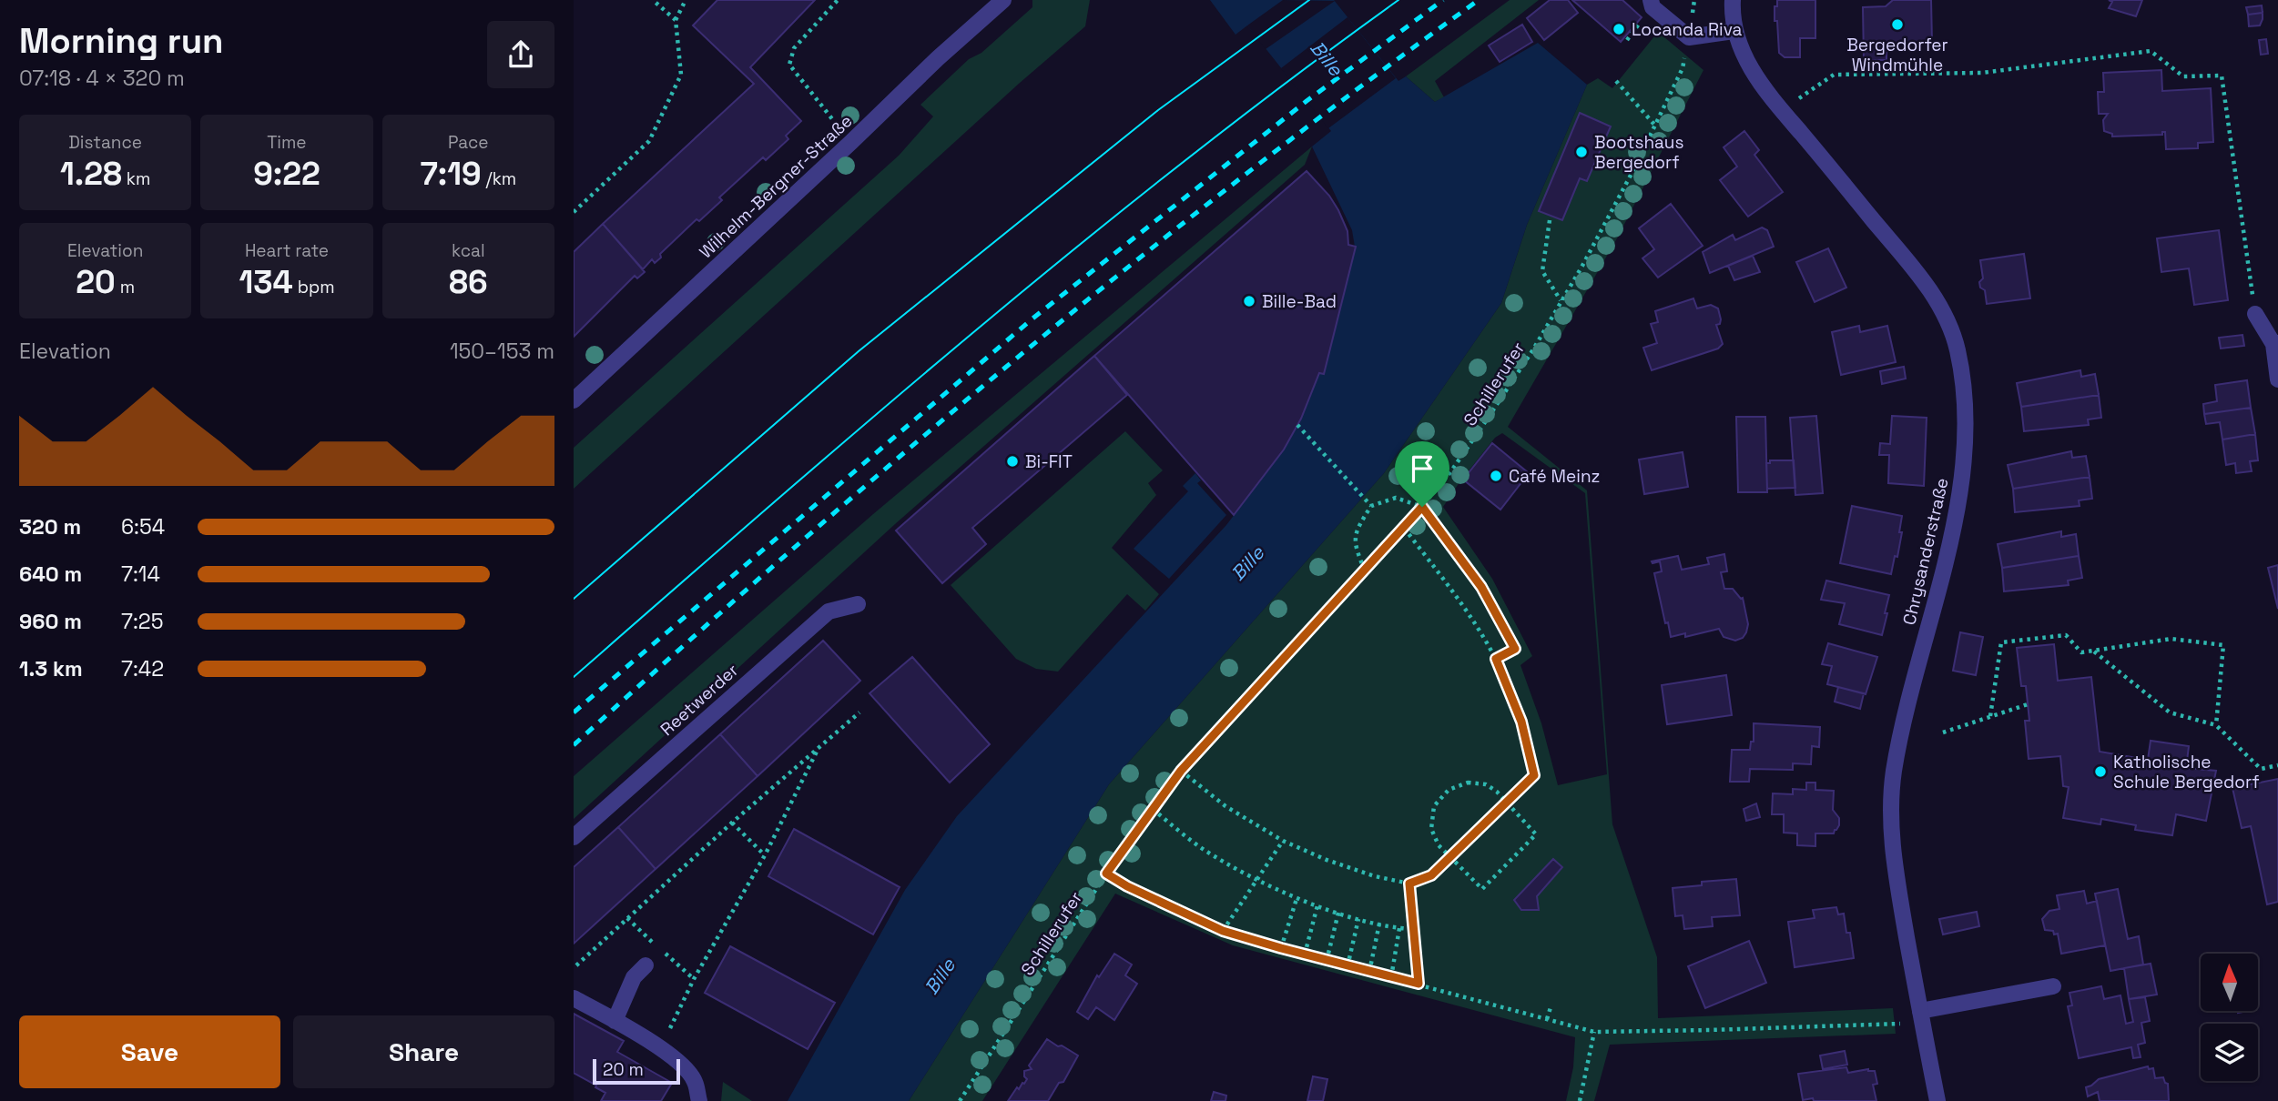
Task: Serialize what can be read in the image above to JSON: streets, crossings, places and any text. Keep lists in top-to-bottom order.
{
  "streets": {
    "street": ["Wilhelm-Bergner-Straße", "Chrysanderstraße", "Reetwerder"],
    "path": ["Schillerufer"]
  },
  "water": ["Bille"],
  "places": [
    "Bergedorfer Windmühle",
    "Locanda Riva",
    "Bootshaus Bergedorf",
    "Bille-Bad",
    "Bi-FIT",
    "Café Meinz",
    "Katholische Schule Bergedorf"
  ],
  "scale_bar": "20 m",
  "north": "top",
  "page": {
    "heading": ["Morning run", "07:18 · 4 × 320 m"],
    "stats": [
      ["Distance", "1.28 km"],
      ["Time", "9:22"],
      ["Pace", "7:19 /km"],
      ["Elevation", "20 m"],
      ["Heart rate", "134 bpm"],
      ["kcal", "86"]
    ],
    "chart": ["Elevation", "150–153 m"],
    "list": [
      {
        "name": "320 m",
        "note": "6:54"
      },
      {
        "name": "640 m",
        "note": "7:14"
      },
      {
        "name": "960 m",
        "note": "7:25"
      },
      {
        "name": "1.3 km",
        "note": "7:42"
      }
    ],
    "buttons": ["Save", "Share"],
    "scale": "20 m"
  }
}
